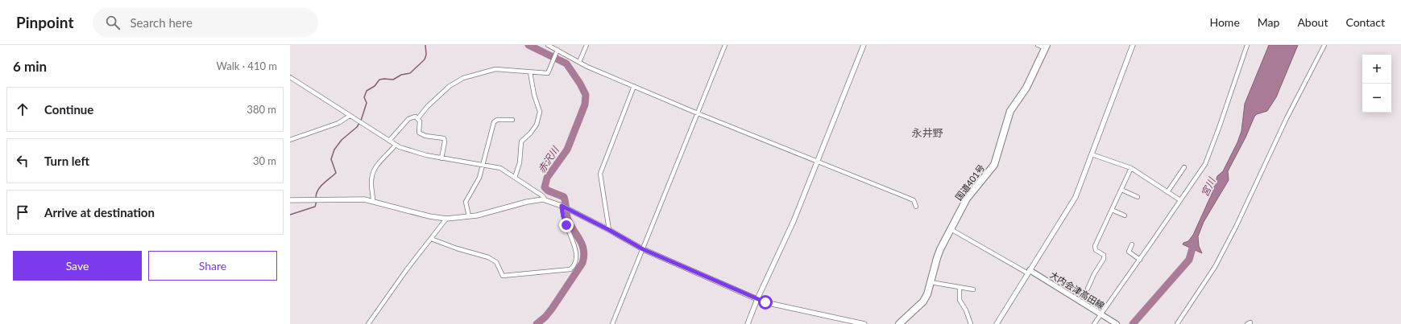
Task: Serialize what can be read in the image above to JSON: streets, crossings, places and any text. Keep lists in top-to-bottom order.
{
  "streets": {
    "highway": ["国道401号"],
    "main road": ["大内会津高田線"]
  },
  "districts": ["永井野"],
  "water": ["赤沢川", "宮川"],
  "page": {
    "header": "Pinpoint",
    "search": "Search here",
    "nav": [
      "Home",
      "Map",
      "About",
      "Contact"
    ],
    "heading": ["6 min", "Walk · 410 m"],
    "map_buttons": ["+", "−"],
    "list": [
      ["Continue", "380 m"],
      ["Turn left", "30 m"],
      "Arrive at destination"
    ],
    "buttons": ["Save", "Share"]
  }
}
